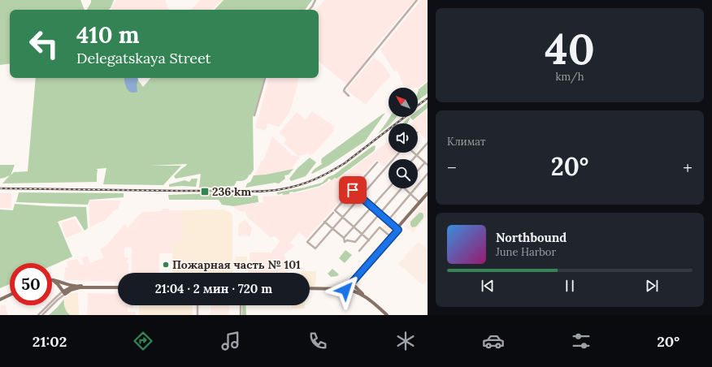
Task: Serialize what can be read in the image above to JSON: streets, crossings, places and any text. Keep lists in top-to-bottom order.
{
  "places": {
    "transit": ["236 km"],
    "other": ["Пожарная часть № 101"]
  },
  "north": "top left",
  "page": {
    "tile": [
      ["40", "km/h"],
      "Климат"
    ],
    "turn": ["410 m", "Delegatskaya Street"],
    "heat": ["−", "20°", "+"],
    "song": ["Northbound", "June Harbor"],
    "limit": "50",
    "trip": "21:04 · 2 мин · 720 m",
    "tabs": ["21:02", "20°"]
  }
}
